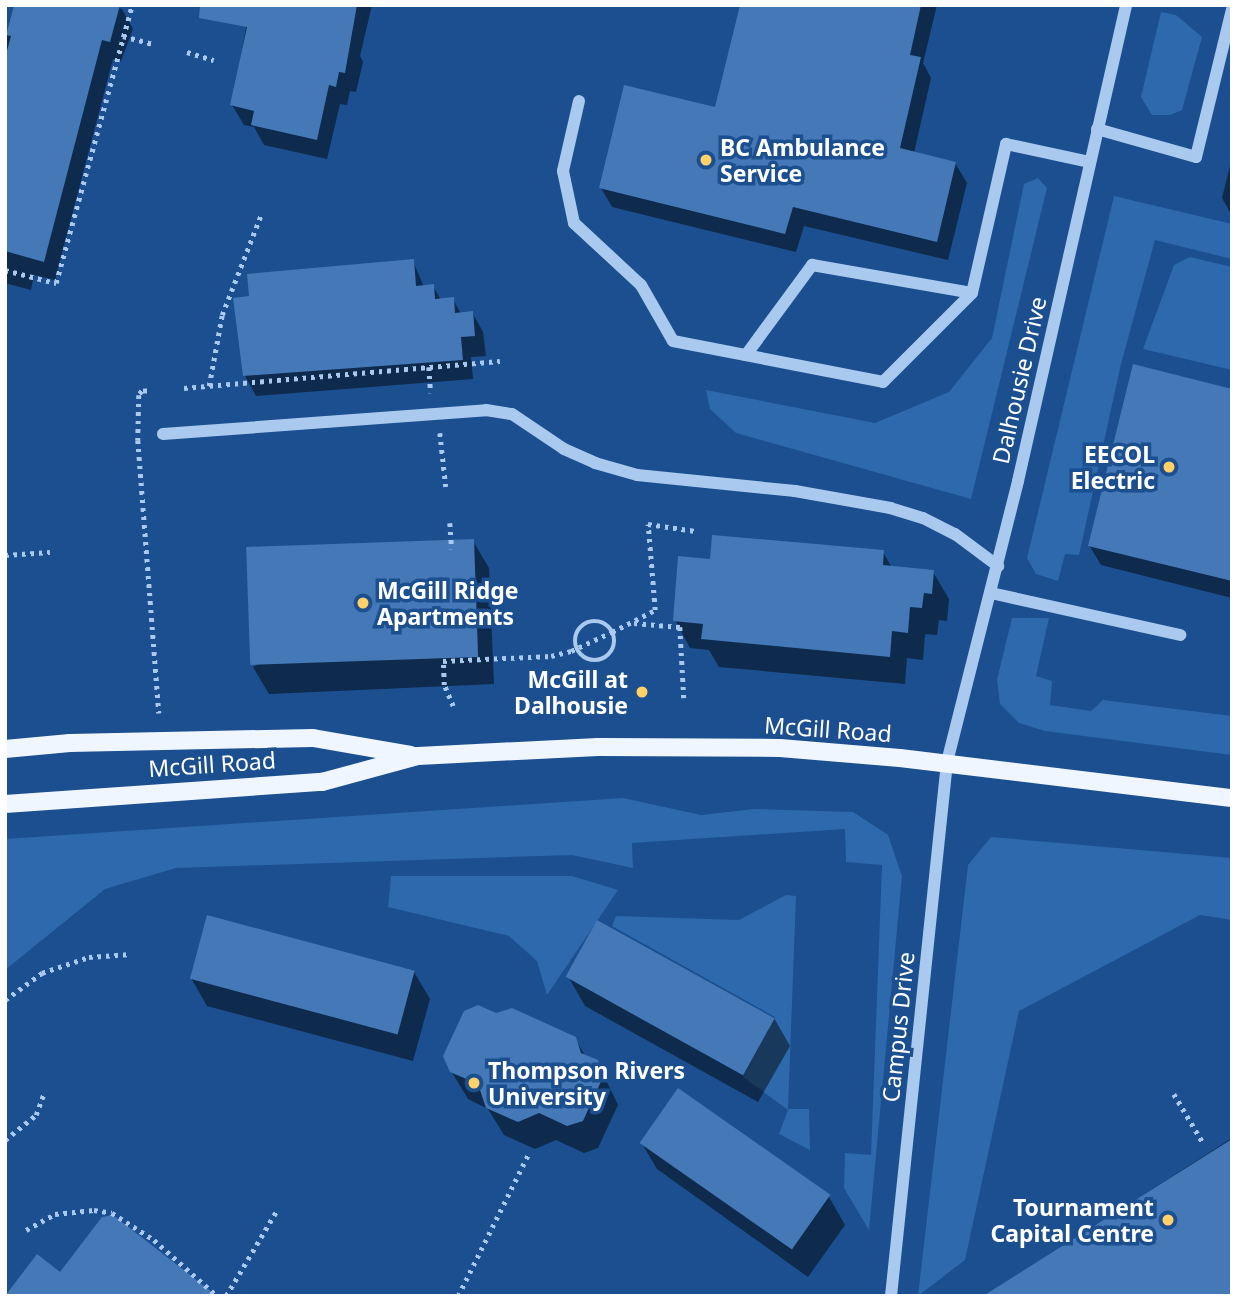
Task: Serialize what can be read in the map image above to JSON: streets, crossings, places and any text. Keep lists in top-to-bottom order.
{
  "streets": {
    "main road": ["McGill Road"],
    "street": ["Dalhousie Drive", "Campus Drive"]
  },
  "crossings": [
    ["Dalhousie Drive", "McGill Road"],
    ["Dalhousie Drive", "Campus Drive"],
    ["McGill Road", "Campus Drive"]
  ],
  "places": [
    "BC Ambulance Service",
    "EECOL Electric",
    "McGill Ridge Apartments",
    "McGill at Dalhousie",
    "Thompson Rivers University",
    "Tournament Capital Centre"
  ]
}
